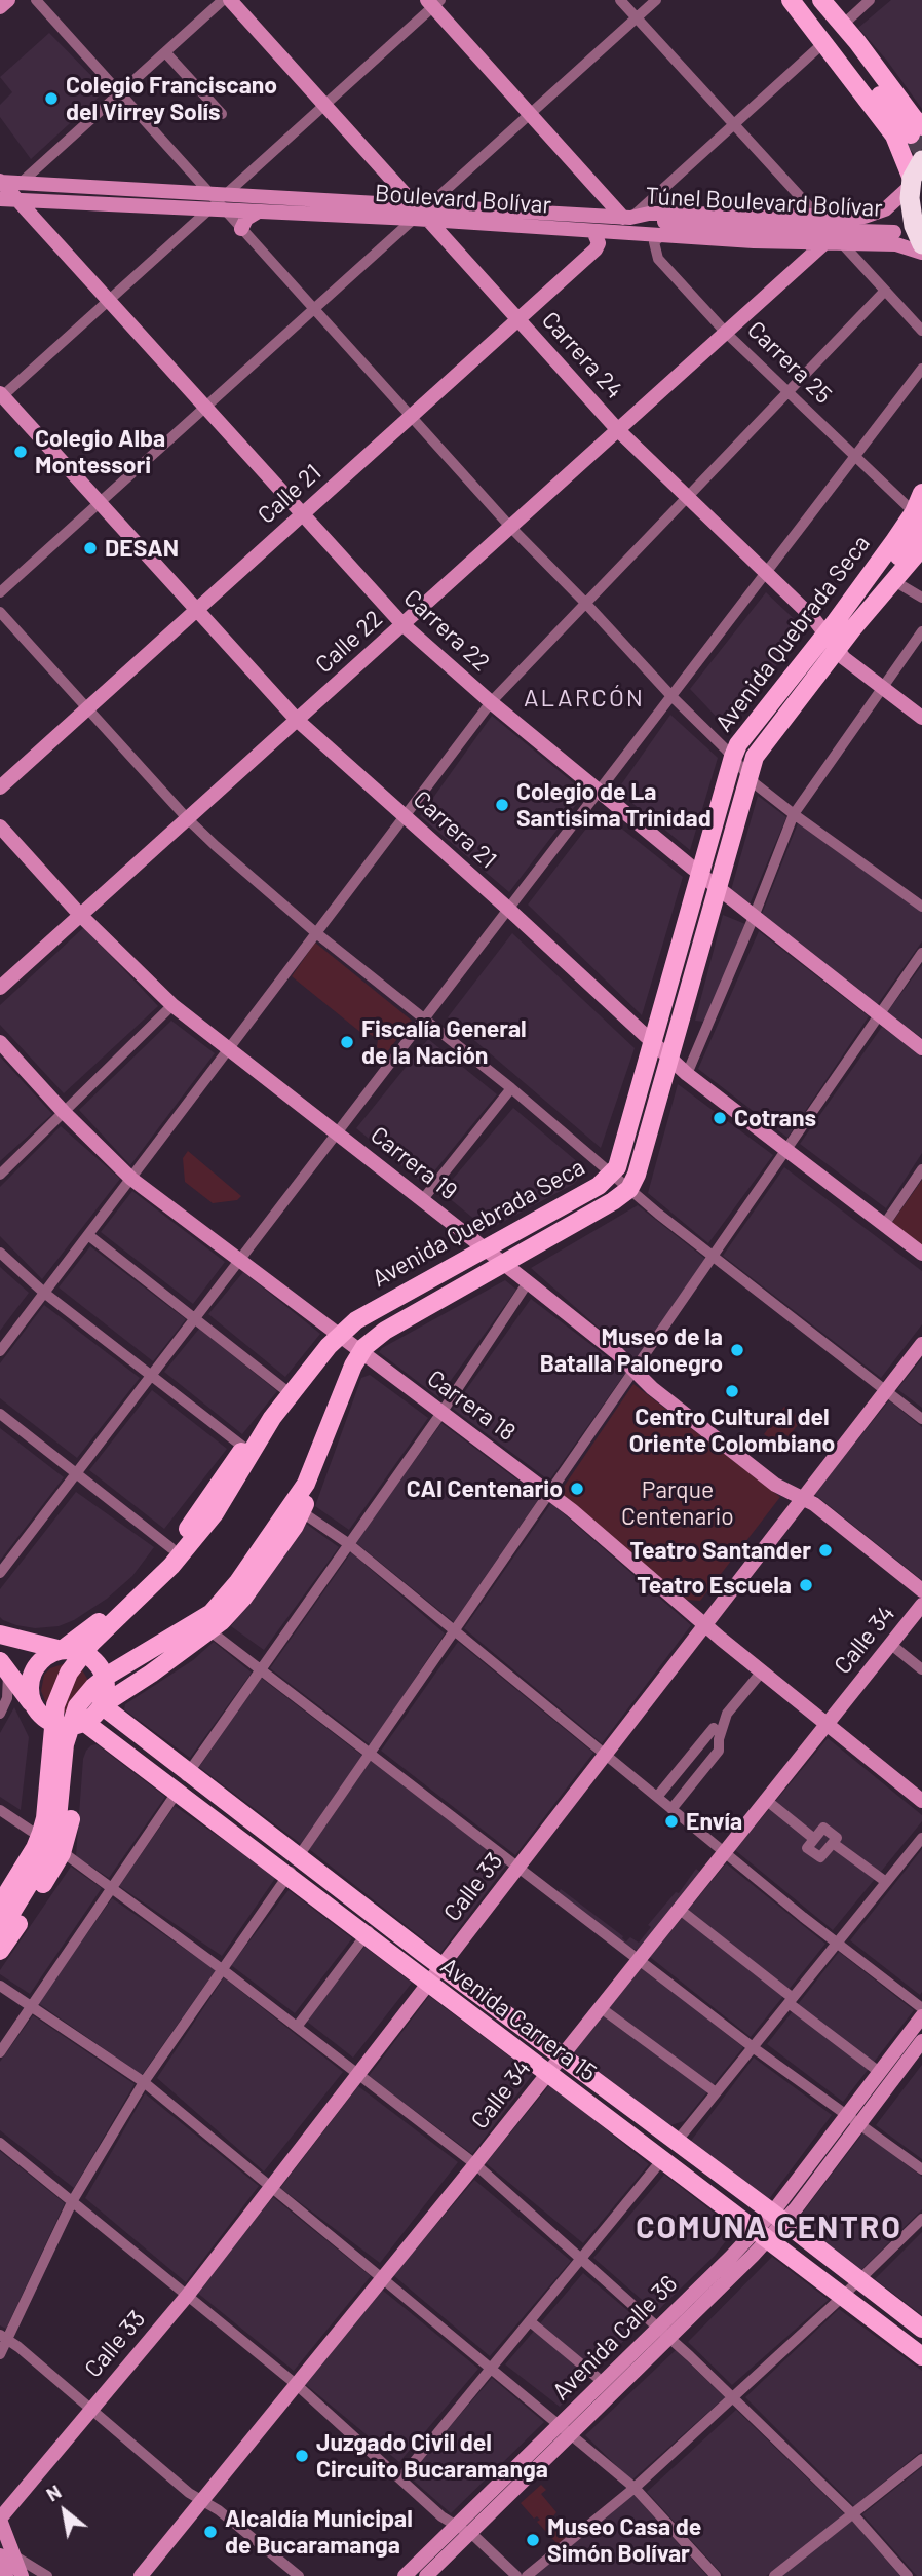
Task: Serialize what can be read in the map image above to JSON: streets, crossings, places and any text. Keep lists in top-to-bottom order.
{
  "streets": {
    "main road": ["Avenida Quebrada Seca", "Avenida Carrera 15"],
    "street": [
      "Boulevard Bolívar",
      "Túnel Boulevard Bolívar",
      "Carrera 24",
      "Carrera 25",
      "Calle 21",
      "Carrera 22",
      "Calle 22",
      "Carrera 21",
      "Carrera 19",
      "Carrera 18",
      "Calle 34",
      "Calle 33",
      "Avenida Calle 36"
    ]
  },
  "crossings": [
    ["Boulevard Bolívar", "Túnel Boulevard Bolívar"],
    ["Boulevard Bolívar", "Carrera 24"],
    ["Boulevard Bolívar", "Carrera 25"],
    ["Boulevard Bolívar", "Calle 21"],
    ["Boulevard Bolívar", "Carrera 22"],
    ["Boulevard Bolívar", "Calle 22"],
    ["Carrera 24", "Calle 21"],
    ["Carrera 24", "Avenida Quebrada Seca"],
    ["Carrera 24", "Calle 22"],
    ["Carrera 25", "Avenida Quebrada Seca"],
    ["Carrera 25", "Calle 22"],
    ["Calle 21", "Carrera 22"],
    ["Calle 21", "Carrera 21"],
    ["Carrera 22", "Avenida Quebrada Seca"],
    ["Carrera 22", "Calle 22"],
    ["Avenida Quebrada Seca", "Carrera 21"],
    ["Avenida Quebrada Seca", "Carrera 19"],
    ["Avenida Quebrada Seca", "Carrera 18"],
    ["Calle 22", "Carrera 21"],
    ["Calle 22", "Carrera 19"],
    ["Carrera 19", "Calle 33"],
    ["Carrera 18", "Calle 34"],
    ["Carrera 18", "Calle 33"],
    ["Calle 34", "Avenida Carrera 15"],
    ["Calle 33", "Avenida Carrera 15"],
    ["Avenida Carrera 15", "Avenida Calle 36"]
  ],
  "districts": ["ALARCÓN", "COMUNA CENTRO"],
  "parks": ["Parque Centenario"],
  "places": [
    "Colegio Franciscano del Virrey Solís",
    "Colegio Alba Montessori",
    "DESAN",
    "Colegio de La Santisima Trinidad",
    "Fiscalía General de la Nación",
    "Cotrans",
    "Museo de la Batalla Palonegro",
    "Centro Cultural del Oriente Colombiano",
    "CAI Centenario",
    "Teatro Santander",
    "Teatro Escuela",
    "Envía",
    "Juzgado Civil del Circuito Bucaramanga",
    "Alcaldía Municipal de Bucaramanga",
    "Museo Casa de Simón Bolívar"
  ],
  "north": "top left"
}
